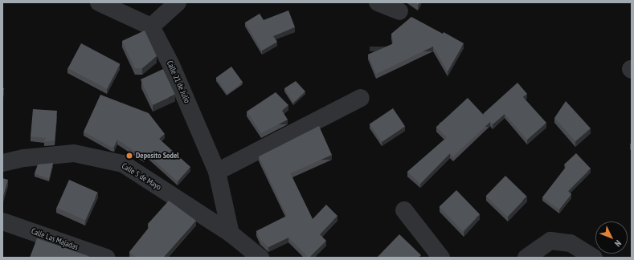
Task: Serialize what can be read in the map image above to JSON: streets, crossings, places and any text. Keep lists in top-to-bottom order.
{
  "streets": {
    "street": ["Calle 21 de Julio", "Calle 5 de Mayo", "Calle Las Majadas"]
  },
  "crossings": [
    ["Calle 21 de Julio", "Calle 5 de Mayo"]
  ],
  "places": ["Deposito Sodel"],
  "north": "bottom right"
}
